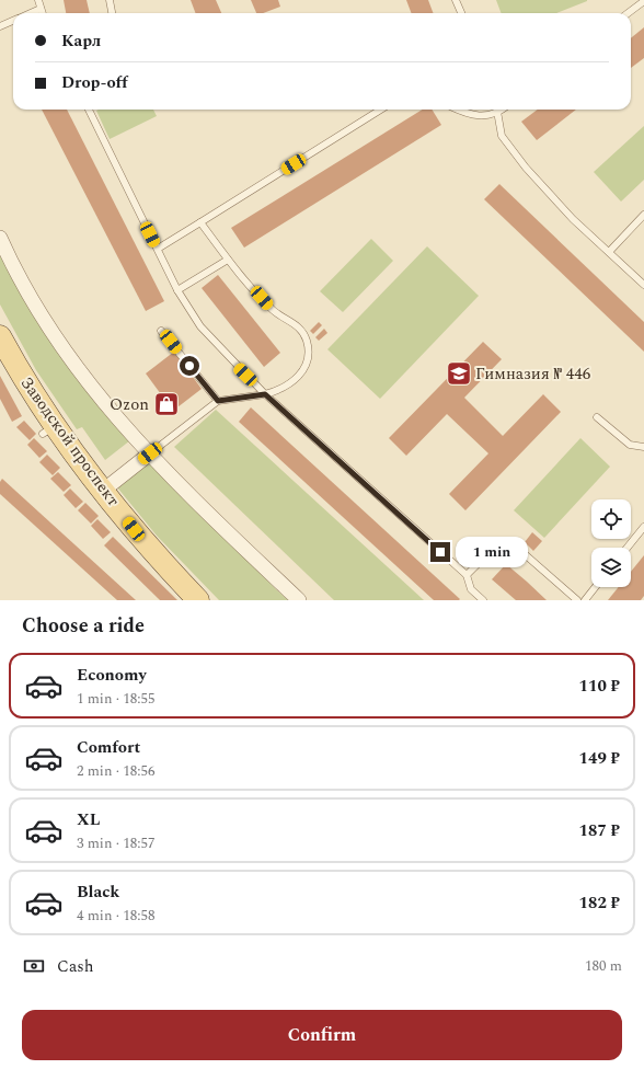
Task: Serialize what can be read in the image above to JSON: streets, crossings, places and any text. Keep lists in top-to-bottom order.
{
  "streets": {
    "main road": ["Заводской проспект"]
  },
  "places": {
    "school or university": ["Гимназия № 446"],
    "shop": ["Ozon"]
  },
  "page": {
    "banner": ["Карл", "Drop-off"],
    "bubble": "1 min",
    "heading": "Choose a ride",
    "list": [
      {
        "name": "Economy",
        "note": "1 min · 18:55",
        "value": "110 ₽"
      },
      {
        "name": "Comfort",
        "note": "2 min · 18:56",
        "value": "149 ₽"
      },
      {
        "name": "XL",
        "note": "3 min · 18:57",
        "value": "187 ₽"
      },
      {
        "name": "Black",
        "note": "4 min · 18:58",
        "value": "182 ₽"
      }
    ],
    "pay": ["Cash", "180 m"],
    "buttons": "Confirm"
  }
}
